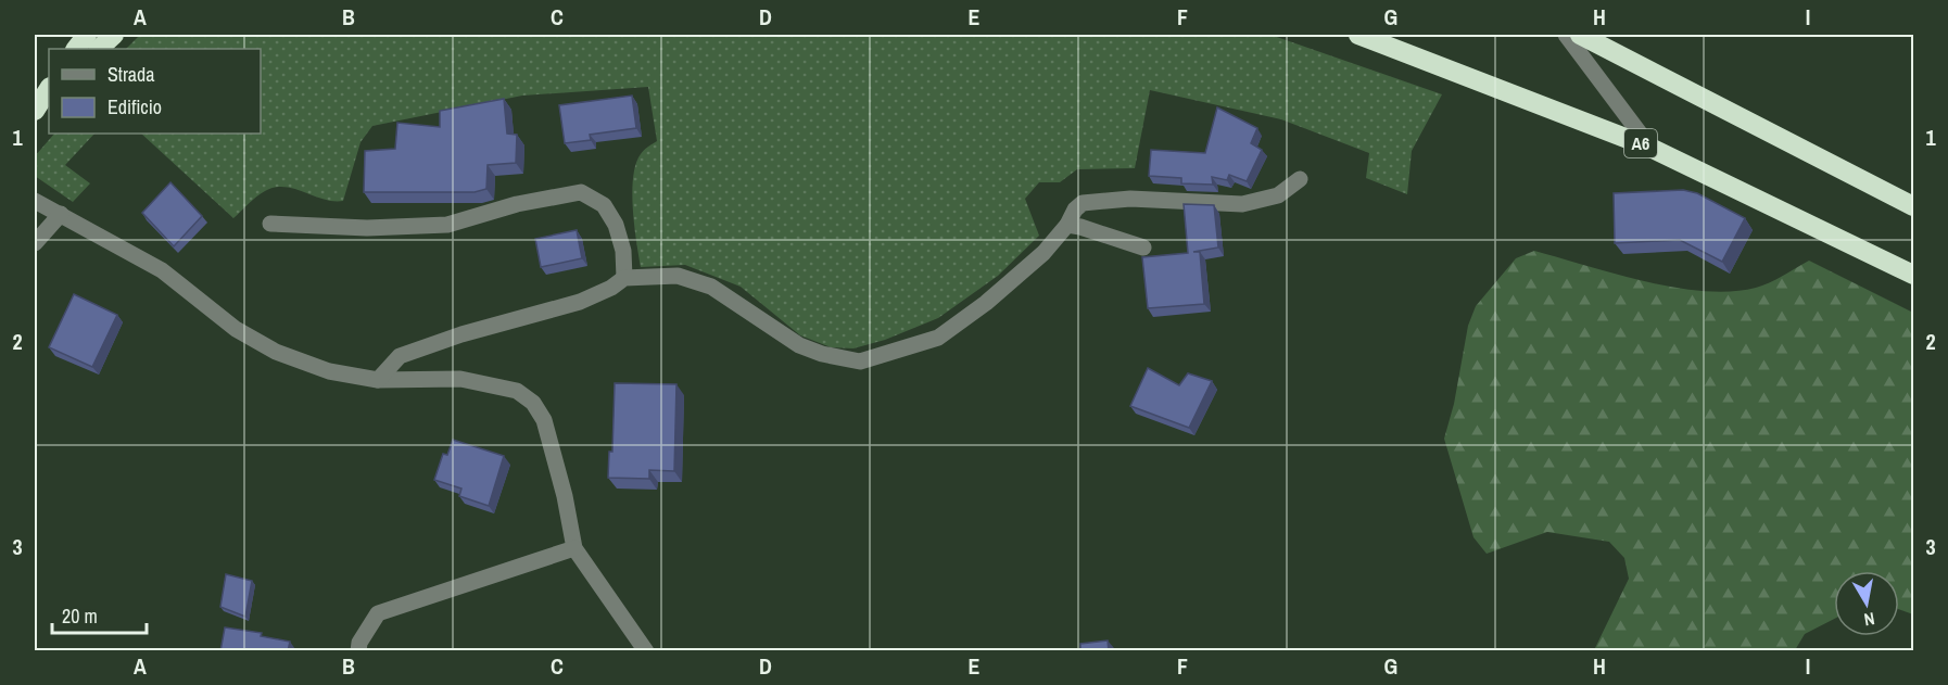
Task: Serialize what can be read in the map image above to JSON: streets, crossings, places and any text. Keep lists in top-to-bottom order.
{
  "streets": {
    "highway": ["A6"]
  },
  "legend": ["Strada", "Edificio"],
  "scale_bar": "20 m",
  "north": "bottom",
  "grid": {
    "columns": [
      "A",
      "B",
      "C",
      "D",
      "E",
      "F",
      "G",
      "H",
      "I"
    ],
    "rows": ["1", "2", "3"]
  }
}
